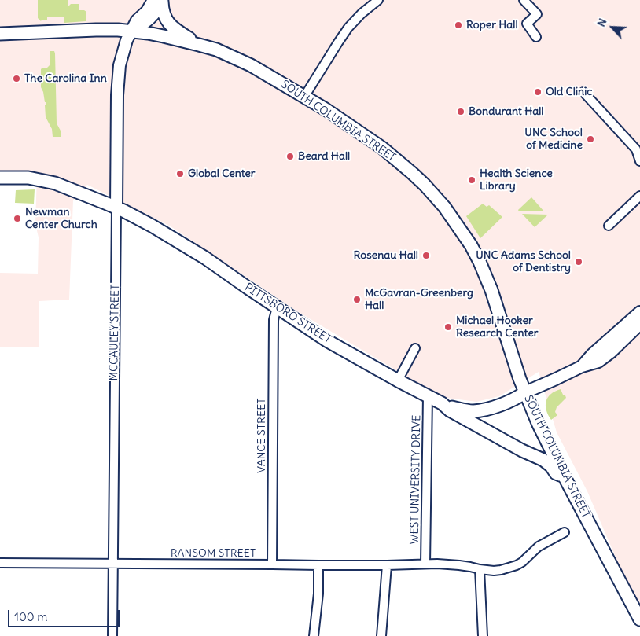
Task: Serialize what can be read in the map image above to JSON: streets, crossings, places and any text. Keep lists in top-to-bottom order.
{
  "streets": {
    "main road": ["SOUTH COLUMBIA STREET", "PITTSBORO STREET", "MCCAULEY STREET"],
    "street": ["VANCE STREET", "WEST UNIVERSITY DRIVE", "RANSOM STREET"]
  },
  "crossings": [
    ["SOUTH COLUMBIA STREET", "PITTSBORO STREET"],
    ["SOUTH COLUMBIA STREET", "MCCAULEY STREET"],
    ["PITTSBORO STREET", "MCCAULEY STREET"],
    ["PITTSBORO STREET", "VANCE STREET"],
    ["PITTSBORO STREET", "WEST UNIVERSITY DRIVE"],
    ["MCCAULEY STREET", "RANSOM STREET"],
    ["VANCE STREET", "RANSOM STREET"],
    ["WEST UNIVERSITY DRIVE", "RANSOM STREET"]
  ],
  "places": [
    "Roper Hall",
    "The Carolina Inn",
    "Old Clinic",
    "Bondurant Hall",
    "UNC School of Medicine",
    "Beard Hall",
    "Global Center",
    "Health Science Library",
    "Newman Center Church",
    "Rosenau Hall",
    "UNC Adams School of Dentistry",
    "McGavran-Greenberg Hall",
    "Michael Hooker Research Center"
  ],
  "scale_bar": "100 m",
  "north": "top left"
}
